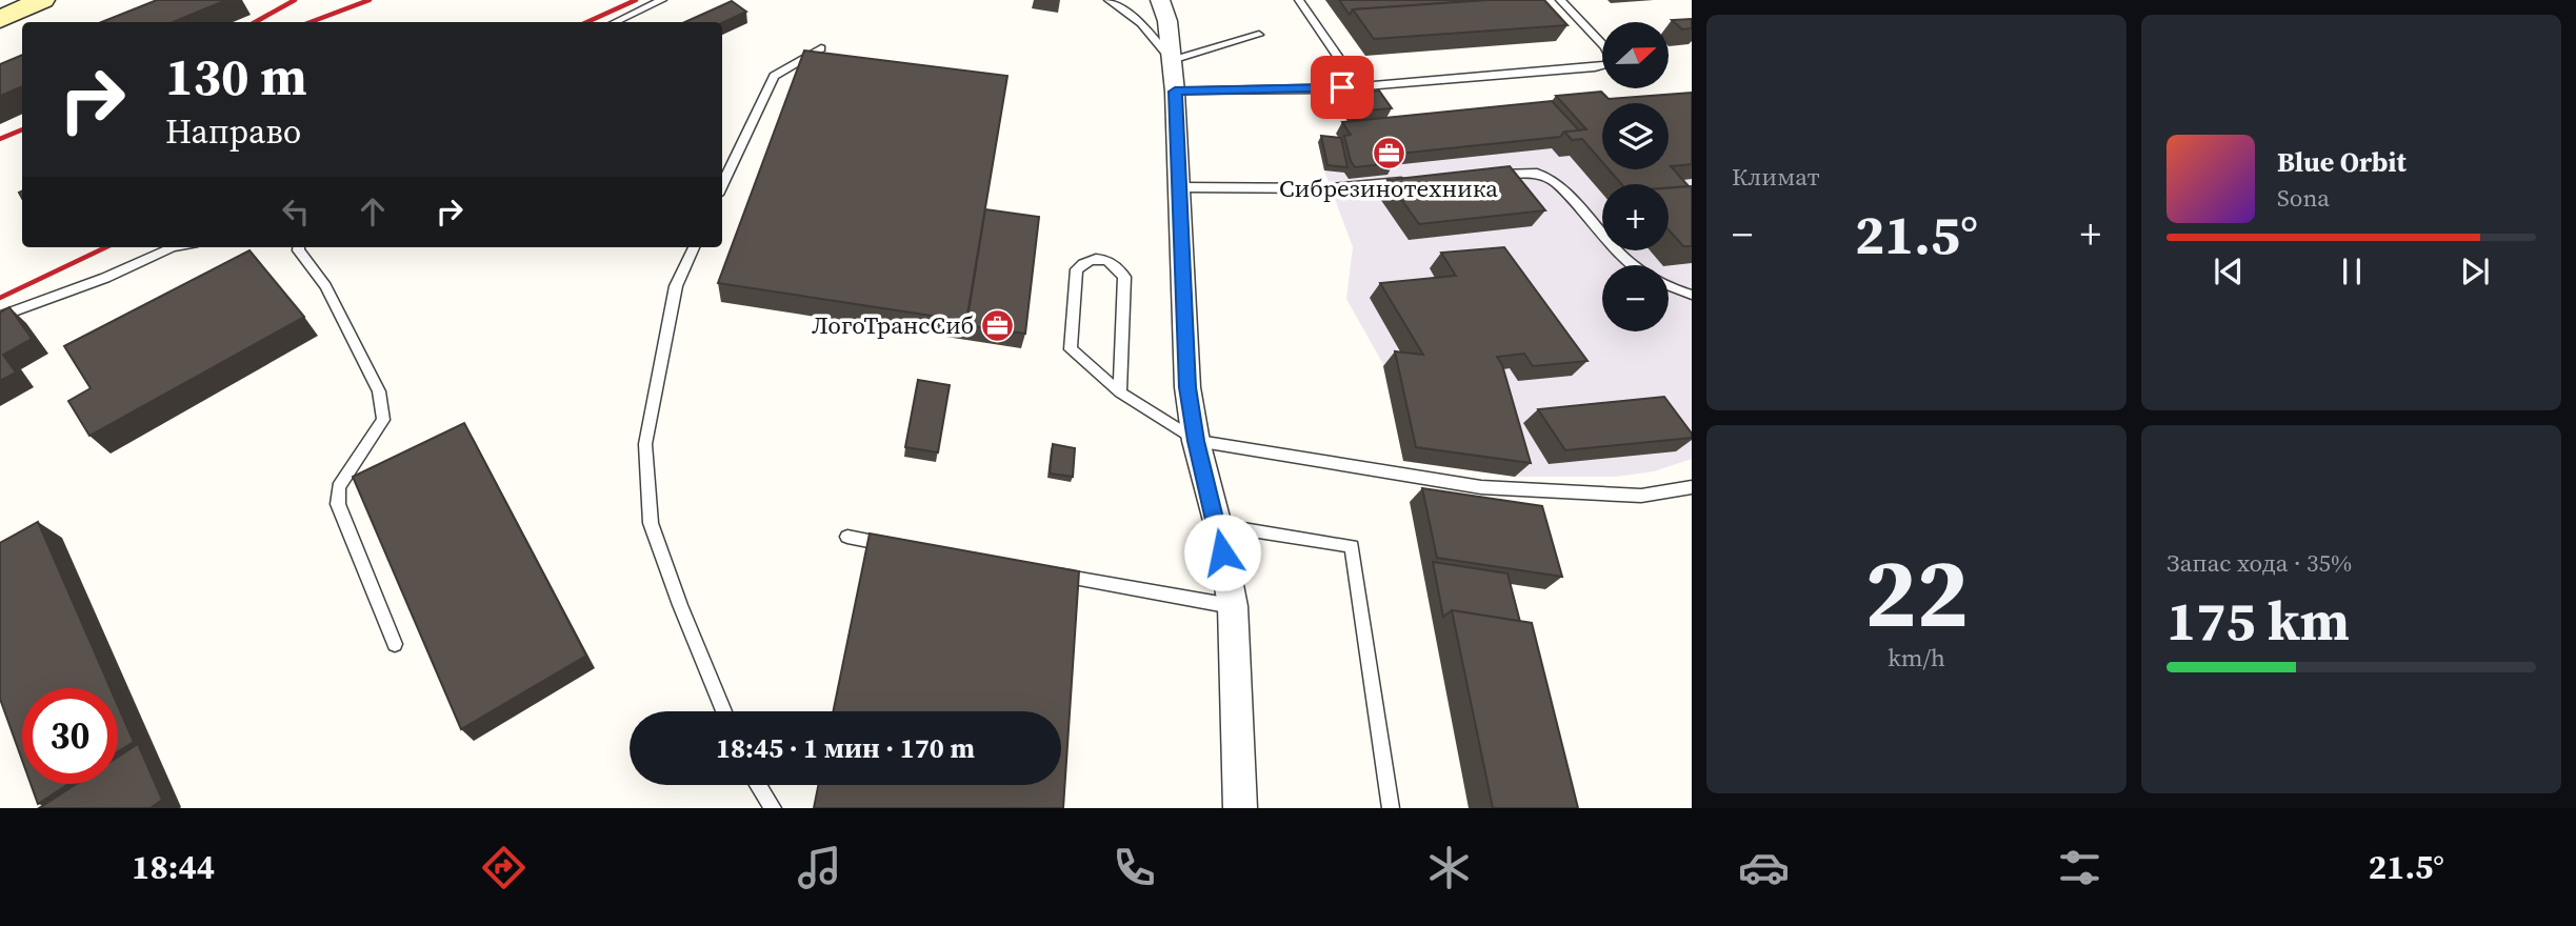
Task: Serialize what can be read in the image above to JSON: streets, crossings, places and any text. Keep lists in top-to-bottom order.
{
  "places": {
    "office": ["Сибрезинотехника", "ЛогоТрансСиб"]
  },
  "north": "right",
  "page": {
    "tile": [
      "Климат",
      ["22", "km/h"],
      ["Запас хода · 35%", "175 km"]
    ],
    "map_buttons": ["+", "−"],
    "turn": ["130 m", "Направо"],
    "song": ["Blue Orbit", "Sona"],
    "heat": ["−", "21.5°", "+"],
    "limit": "30",
    "trip": "18:45 · 1 мин · 170 m",
    "tabs": ["18:44", "21.5°"]
  }
}
